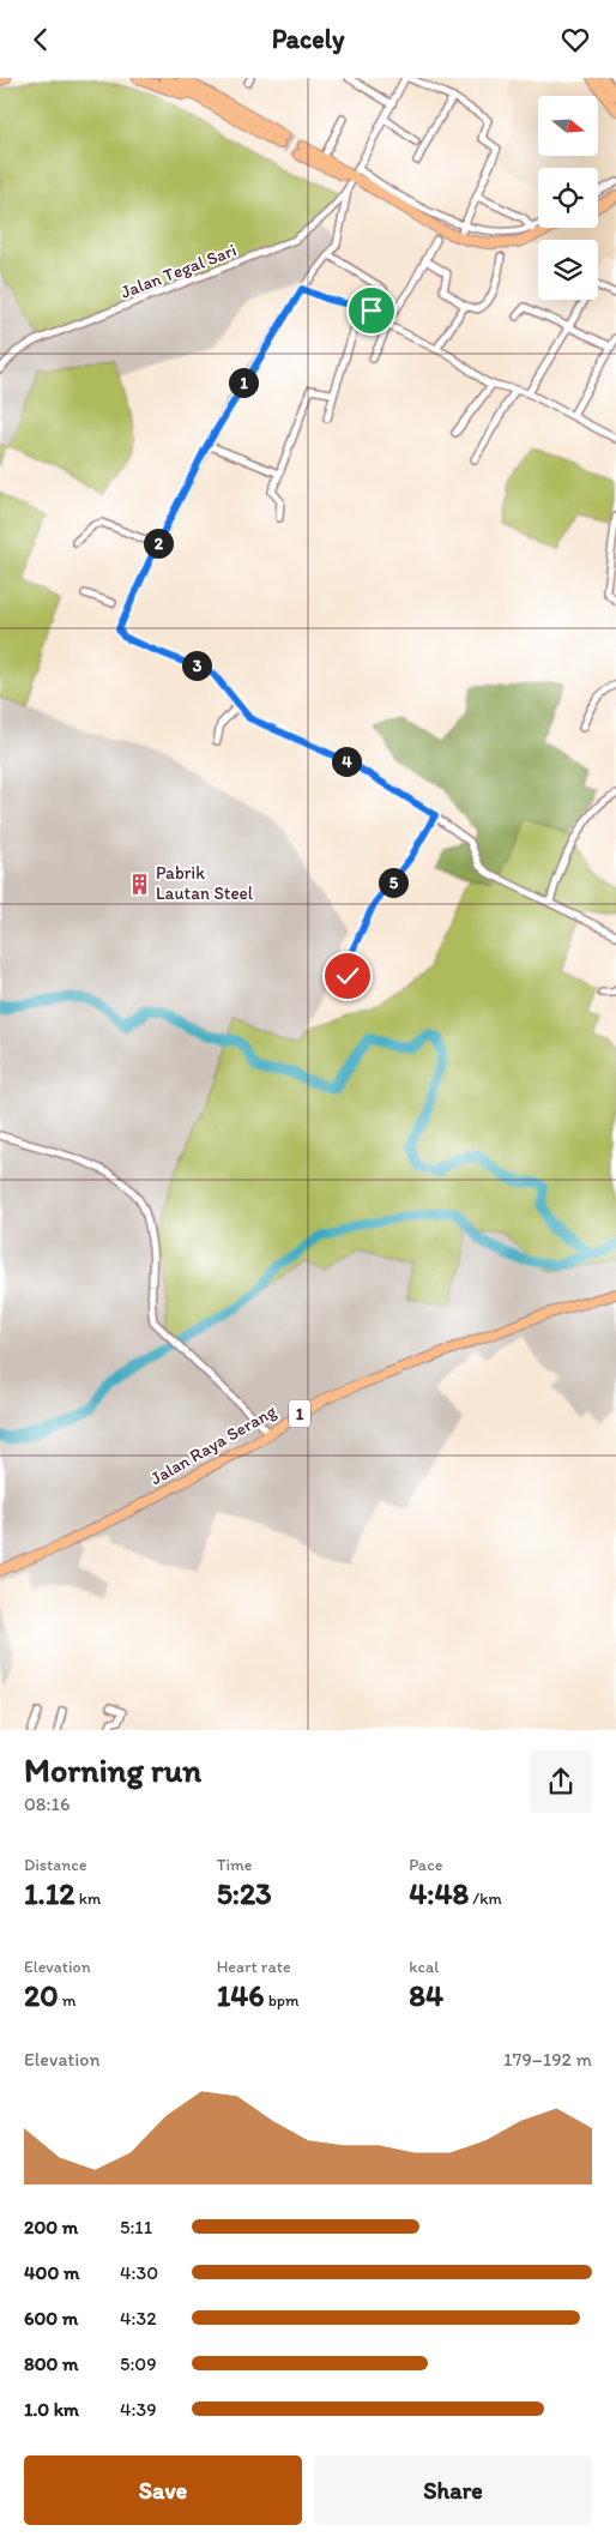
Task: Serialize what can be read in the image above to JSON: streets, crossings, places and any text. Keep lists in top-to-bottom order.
{
  "streets": {
    "highway": ["1", "Jalan Raya Serang"],
    "street": ["Jalan Tegal Sari"]
  },
  "places": {
    "building": ["Pabrik Lautan Steel"]
  },
  "north": "right",
  "page": {
    "header": "Pacely",
    "pins": [
      "1",
      "2",
      "3",
      "4",
      "5"
    ],
    "heading": ["Morning run", "08:16"],
    "stats": [
      ["Distance", "1.12 km"],
      ["Time", "5:23"],
      ["Pace", "4:48 /km"],
      ["Elevation", "20 m"],
      ["Heart rate", "146 bpm"],
      ["kcal", "84"]
    ],
    "chart": ["Elevation", "179–192 m"],
    "list": [
      {
        "name": "200 m",
        "note": "5:11"
      },
      {
        "name": "400 m",
        "note": "4:30"
      },
      {
        "name": "600 m",
        "note": "4:32"
      },
      {
        "name": "800 m",
        "note": "5:09"
      },
      {
        "name": "1.0 km",
        "note": "4:39"
      }
    ],
    "buttons": ["Save", "Share"]
  }
}
